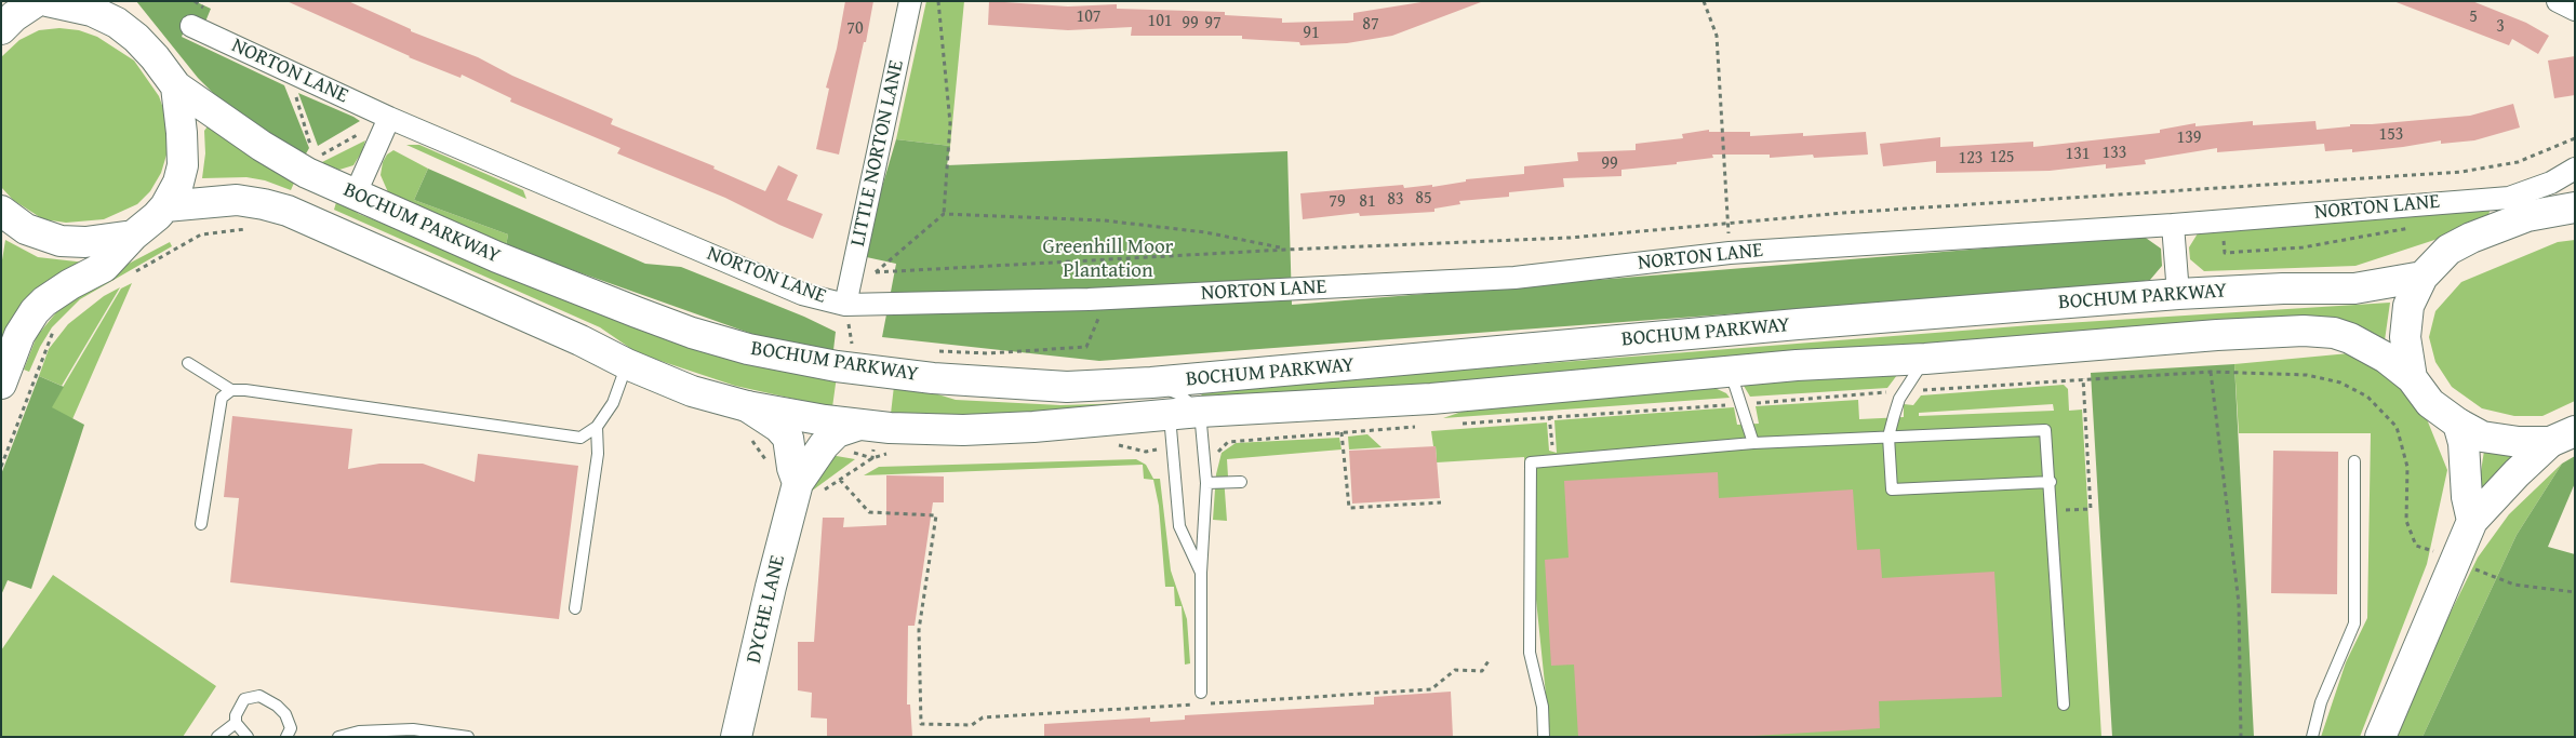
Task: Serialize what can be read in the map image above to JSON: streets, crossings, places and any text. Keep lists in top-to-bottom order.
{
  "streets": {
    "main road": ["BOCHUM PARKWAY", "DYCHE LANE"],
    "street": ["NORTON LANE", "LITTLE NORTON LANE"]
  },
  "crossings": [
    ["NORTON LANE", "LITTLE NORTON LANE"],
    ["BOCHUM PARKWAY", "DYCHE LANE"]
  ],
  "parks": ["Greenhill Moor Plantation"],
  "house_numbers": [
    "107",
    "5",
    "101",
    "99",
    "97",
    "87",
    "3",
    "70",
    "91",
    "153",
    "139",
    "133",
    "131",
    "125",
    "123",
    "99",
    "85",
    "83",
    "79",
    "81"
  ]
}
